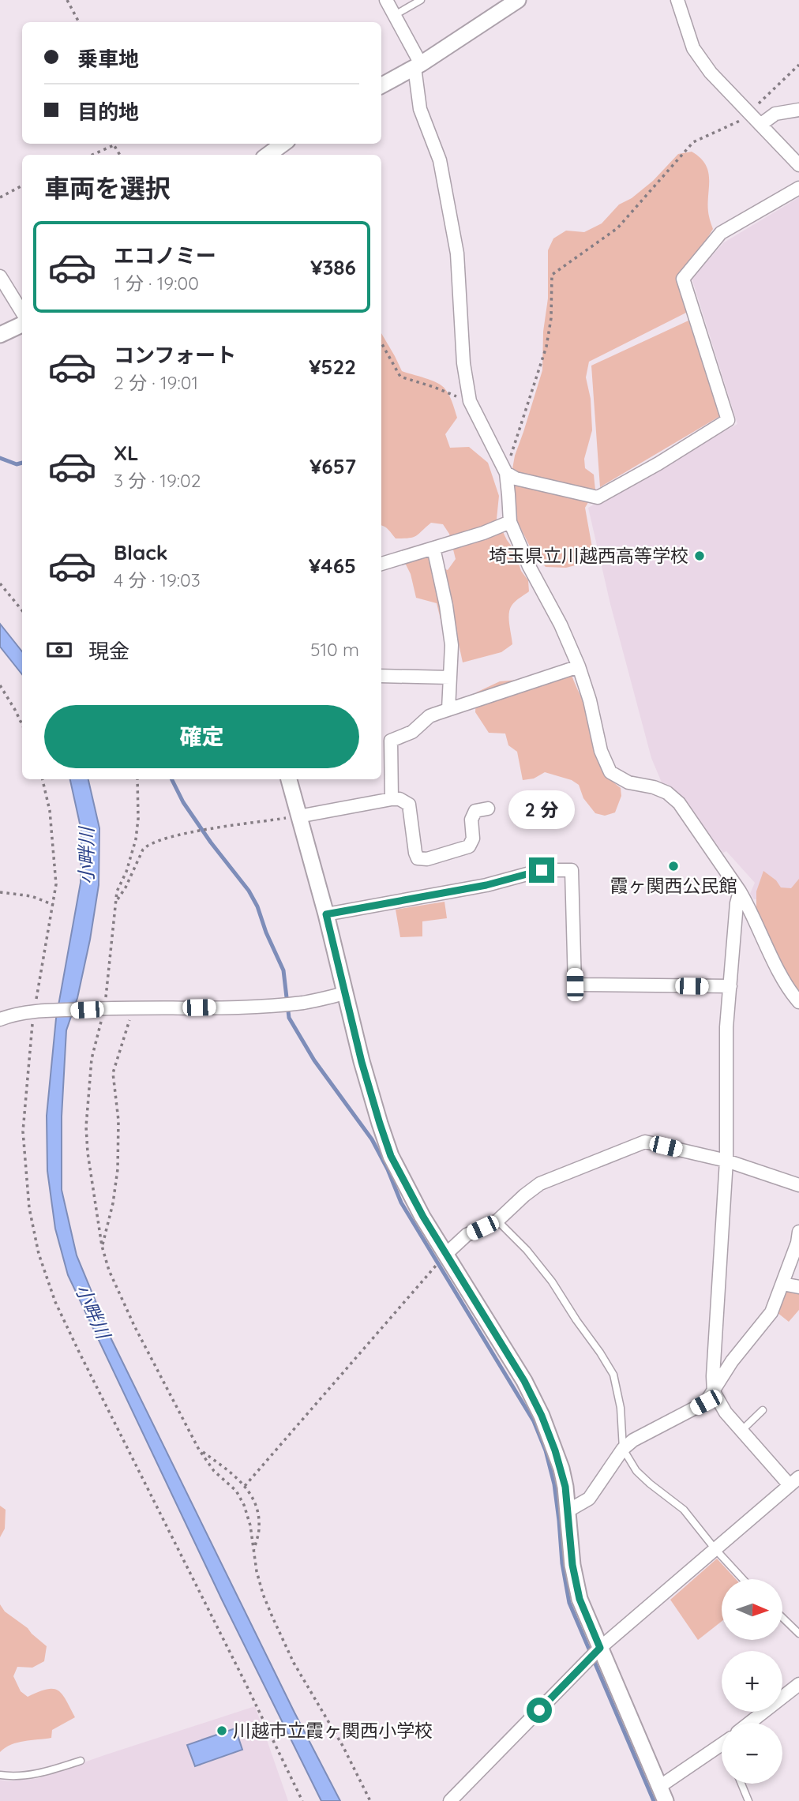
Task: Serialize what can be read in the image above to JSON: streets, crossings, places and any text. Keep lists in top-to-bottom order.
{
  "water": ["小畔川"],
  "places": ["埼玉県立川越西高等学校", "霞ヶ関西公民館", "川越市立霞ヶ関西小学校"],
  "north": "right",
  "page": {
    "banner": ["乗車地", "目的地"],
    "heading": "車両を選択",
    "list": [
      {
        "name": "エコノミー",
        "note": "1 分 · 19:00",
        "value": "¥386"
      },
      {
        "name": "コンフォート",
        "note": "2 分 · 19:01",
        "value": "¥522"
      },
      {
        "name": "XL",
        "note": "3 分 · 19:02",
        "value": "¥657"
      },
      {
        "name": "Black",
        "note": "4 分 · 19:03",
        "value": "¥465"
      }
    ],
    "pay": ["現金", "510 m"],
    "buttons": "確定",
    "bubble": "2 分",
    "map_buttons": ["+", "−"]
  }
}
